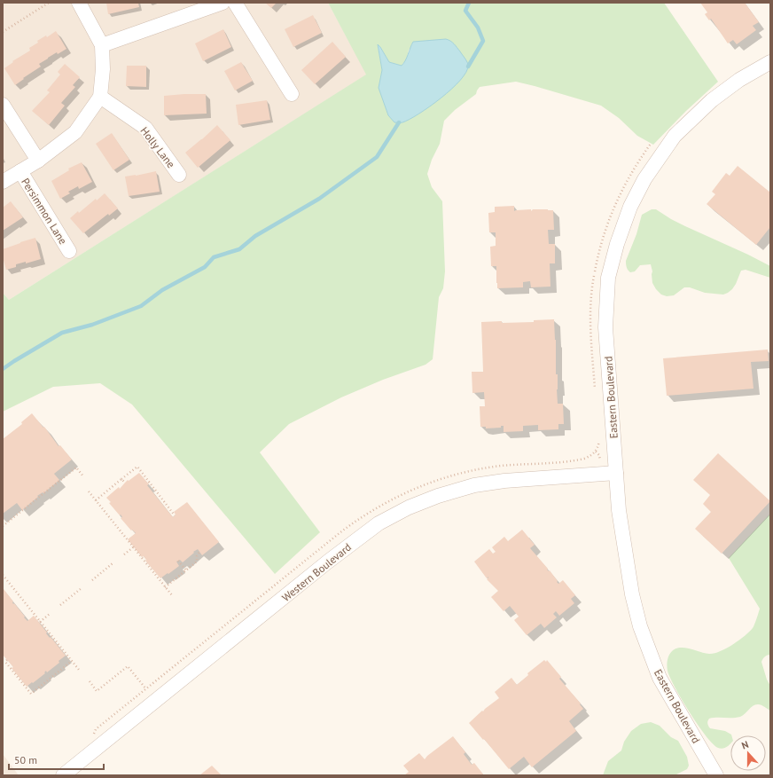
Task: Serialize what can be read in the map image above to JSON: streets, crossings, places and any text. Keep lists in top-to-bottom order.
{
  "streets": {
    "street": [
      "Holly Lane",
      "Persimmon Lane",
      "Eastern Boulevard",
      "Western Boulevard"
    ]
  },
  "crossings": [
    ["Eastern Boulevard", "Western Boulevard"]
  ],
  "scale_bar": "50 m",
  "north": "top"
}
